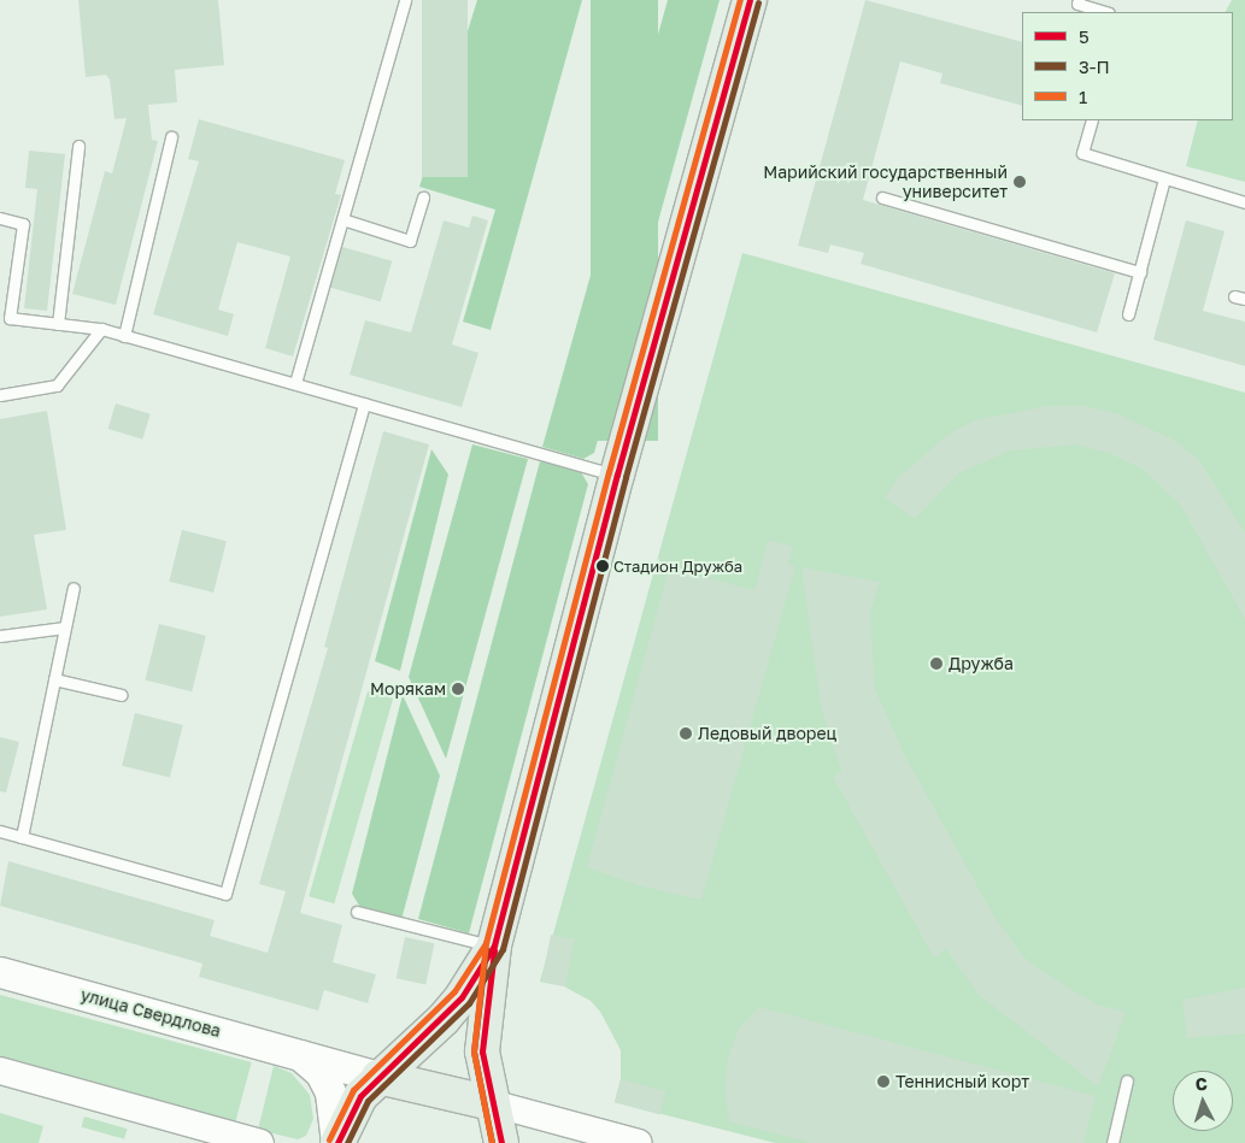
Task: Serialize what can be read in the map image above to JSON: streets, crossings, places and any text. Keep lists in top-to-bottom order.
{
  "streets": {
    "main road": ["улица Свердлова"]
  },
  "places": [
    "Марийский государственный университет",
    "Стадион Дружба",
    "Дружба",
    "Морякам",
    "Ледовый дворец",
    "Теннисный корт"
  ],
  "lines": ["transit line 5", "transit line 1", "transit line 3-П"],
  "legend": ["5", "3-П", "1"],
  "north": "top"
}
